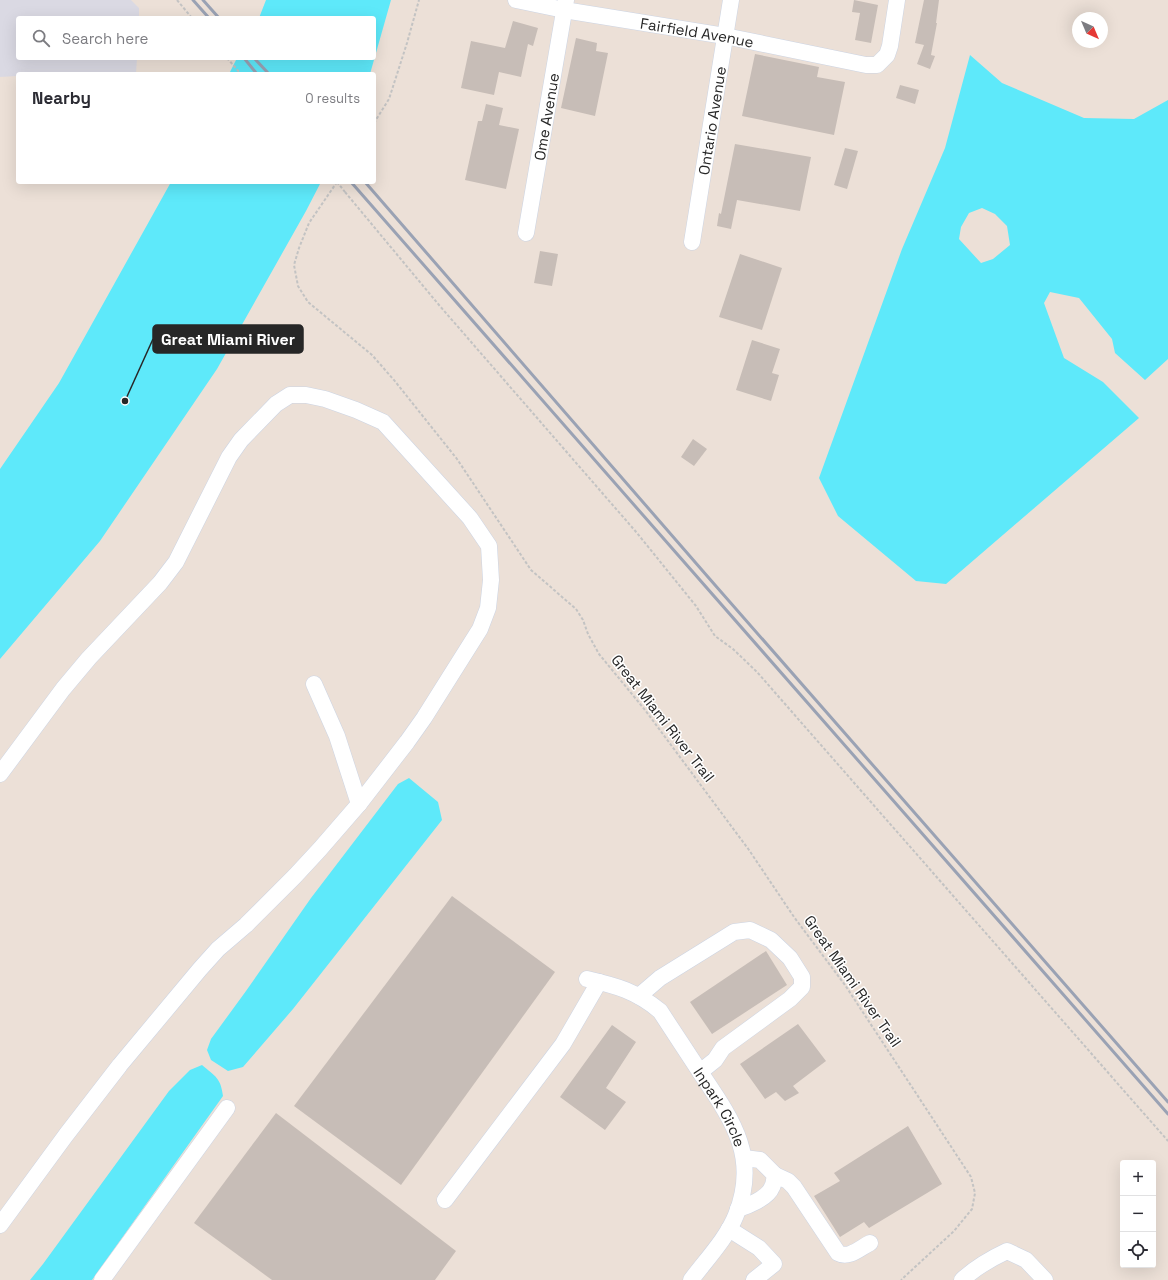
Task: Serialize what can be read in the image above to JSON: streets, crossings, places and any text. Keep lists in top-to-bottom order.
{
  "streets": {
    "street": [
      "Fairfield Avenue",
      "Ome Avenue",
      "Ontario Avenue",
      "Inpark Circle"
    ],
    "path": ["Great Miami River Trail"]
  },
  "crossings": [
    ["Fairfield Avenue", "Ome Avenue"],
    ["Fairfield Avenue", "Ontario Avenue"]
  ],
  "places": ["Great Miami River"],
  "north": "bottom right",
  "page": {
    "search": "Search here",
    "heading": ["Nearby", "0 results"],
    "map_buttons": ["+", "−"]
  }
}
